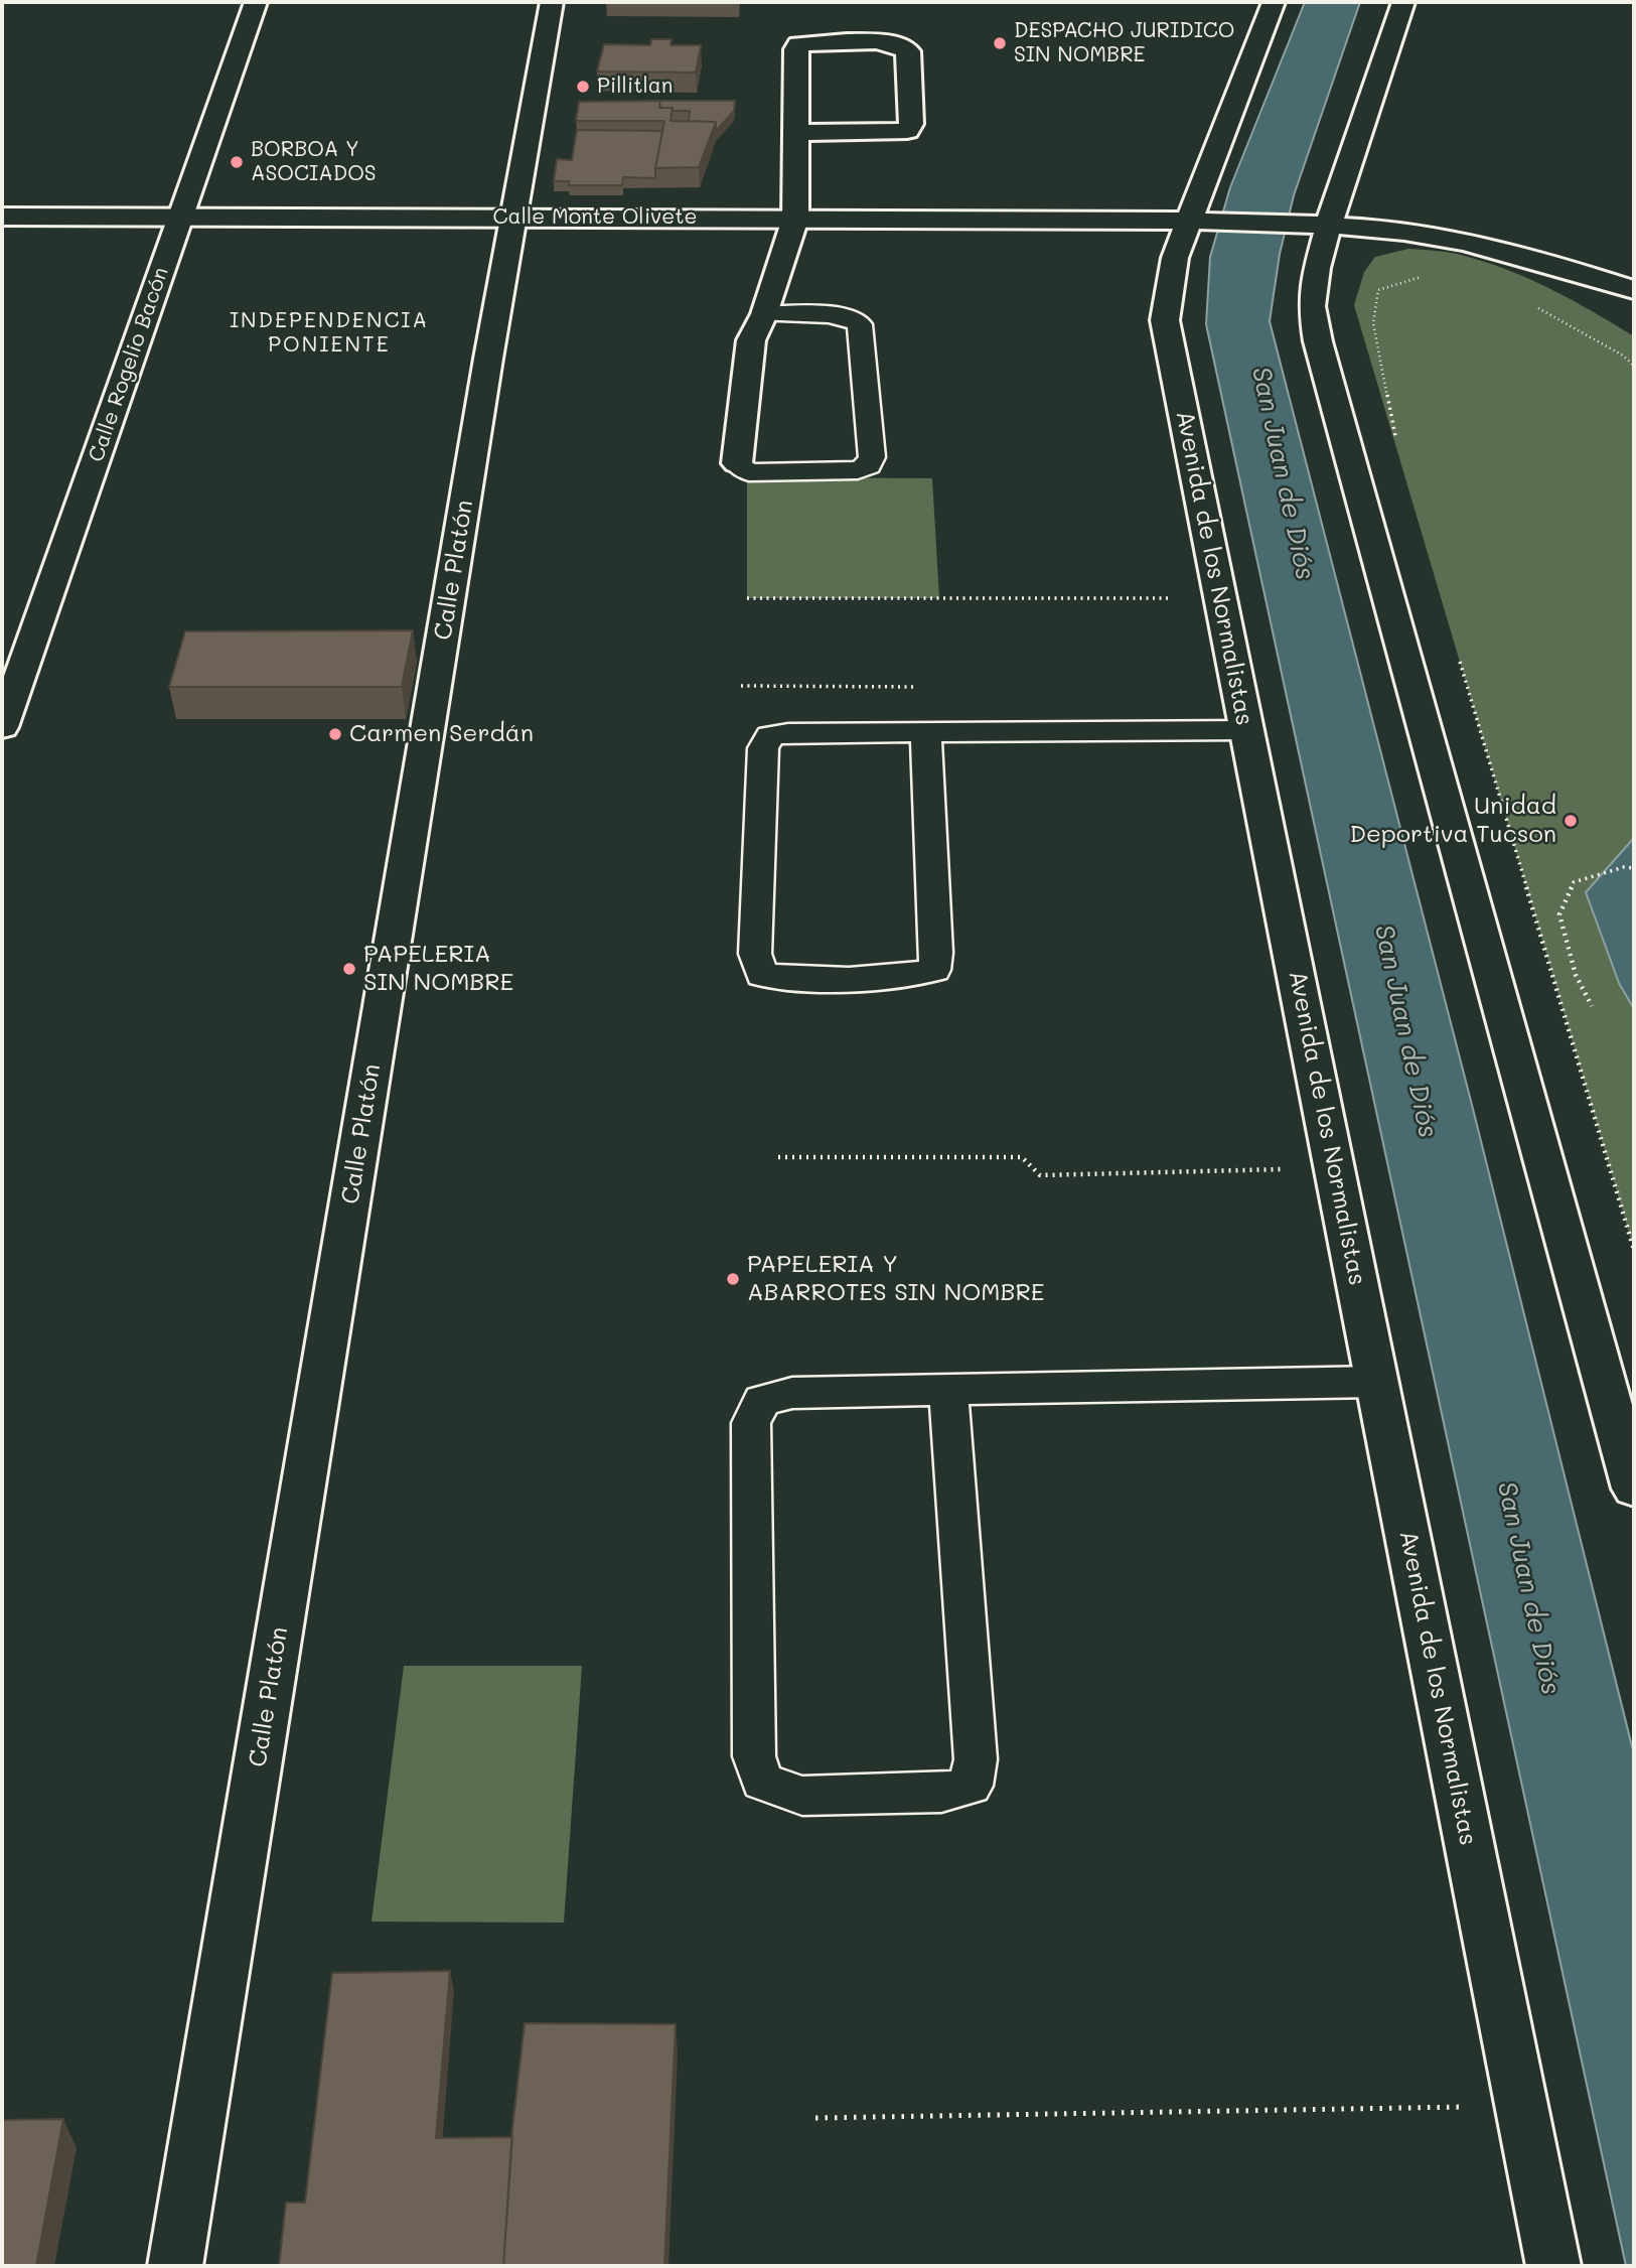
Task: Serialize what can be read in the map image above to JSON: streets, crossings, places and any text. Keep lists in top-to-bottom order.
{
  "streets": {
    "street": [
      "Calle Monte Olivete",
      "Calle Rogelio Bacón",
      "Avenida de los Normalistas",
      "Calle Platón"
    ]
  },
  "crossings": [
    ["Calle Monte Olivete", "Calle Rogelio Bacón"],
    ["Calle Monte Olivete", "Avenida de los Normalistas"],
    ["Calle Monte Olivete", "Calle Platón"]
  ],
  "districts": ["INDEPENDENCIA PONIENTE"],
  "water": ["San Juan de Diós"],
  "places": [
    "DESPACHO JURIDICO SIN NOMBRE",
    "Pillitlan",
    "BORBOA Y ASOCIADOS",
    "Carmen Serdán",
    "Unidad Deportiva Tucson",
    "PAPELERIA SIN NOMBRE",
    "PAPELERIA Y ABARROTES SIN NOMBRE"
  ]
}
